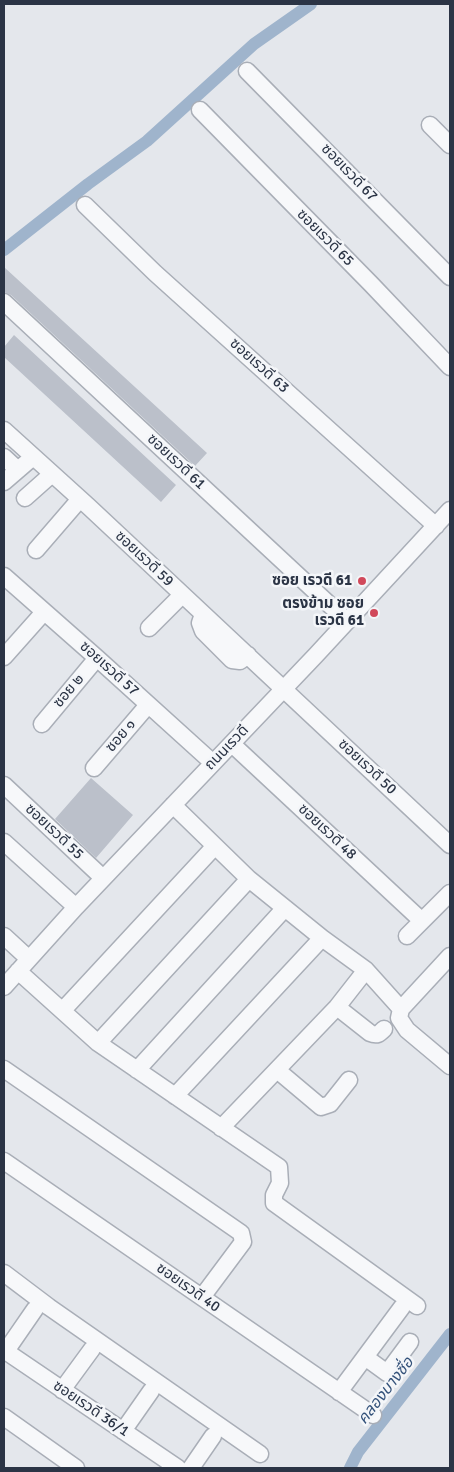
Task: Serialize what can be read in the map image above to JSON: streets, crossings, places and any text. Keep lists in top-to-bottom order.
{
  "streets": {
    "street": [
      "ซอยเรวดี 67",
      "ซอยเรวดี 65",
      "ซอยเรวดี 63",
      "ซอยเรวดี 61",
      "ซอยเรวดี 59",
      "ซอยเรวดี 57",
      "ซอย ๒",
      "ซอย ๑",
      "ถนนเรวดี",
      "ซอยเรวดี 50",
      "ซอยเรวดี 55",
      "ซอยเรวดี 48",
      "ซอยเรวดี 40",
      "ซอยเรวดี 36/1"
    ]
  },
  "crossings": [
    ["ซอยเรวดี 63", "ถนนเรวดี"],
    ["ซอยเรวดี 61", "ถนนเรวดี"],
    ["ซอยเรวดี 59", "ถนนเรวดี"],
    ["ซอยเรวดี 59", "ซอยเรวดี 50"],
    ["ซอยเรวดี 57", "ซอย ๒"],
    ["ซอยเรวดี 57", "ซอย ๑"],
    ["ซอยเรวดี 57", "ถนนเรวดี"],
    ["ถนนเรวดี", "ซอยเรวดี 50"],
    ["ถนนเรวดี", "ซอยเรวดี 55"],
    ["ถนนเรวดี", "ซอยเรวดี 48"]
  ],
  "water": ["คลองบางซื่อ"],
  "places": ["ซอย เรวดี 61", "ตรงข้าม ซอย เรวดี 61"]
}
